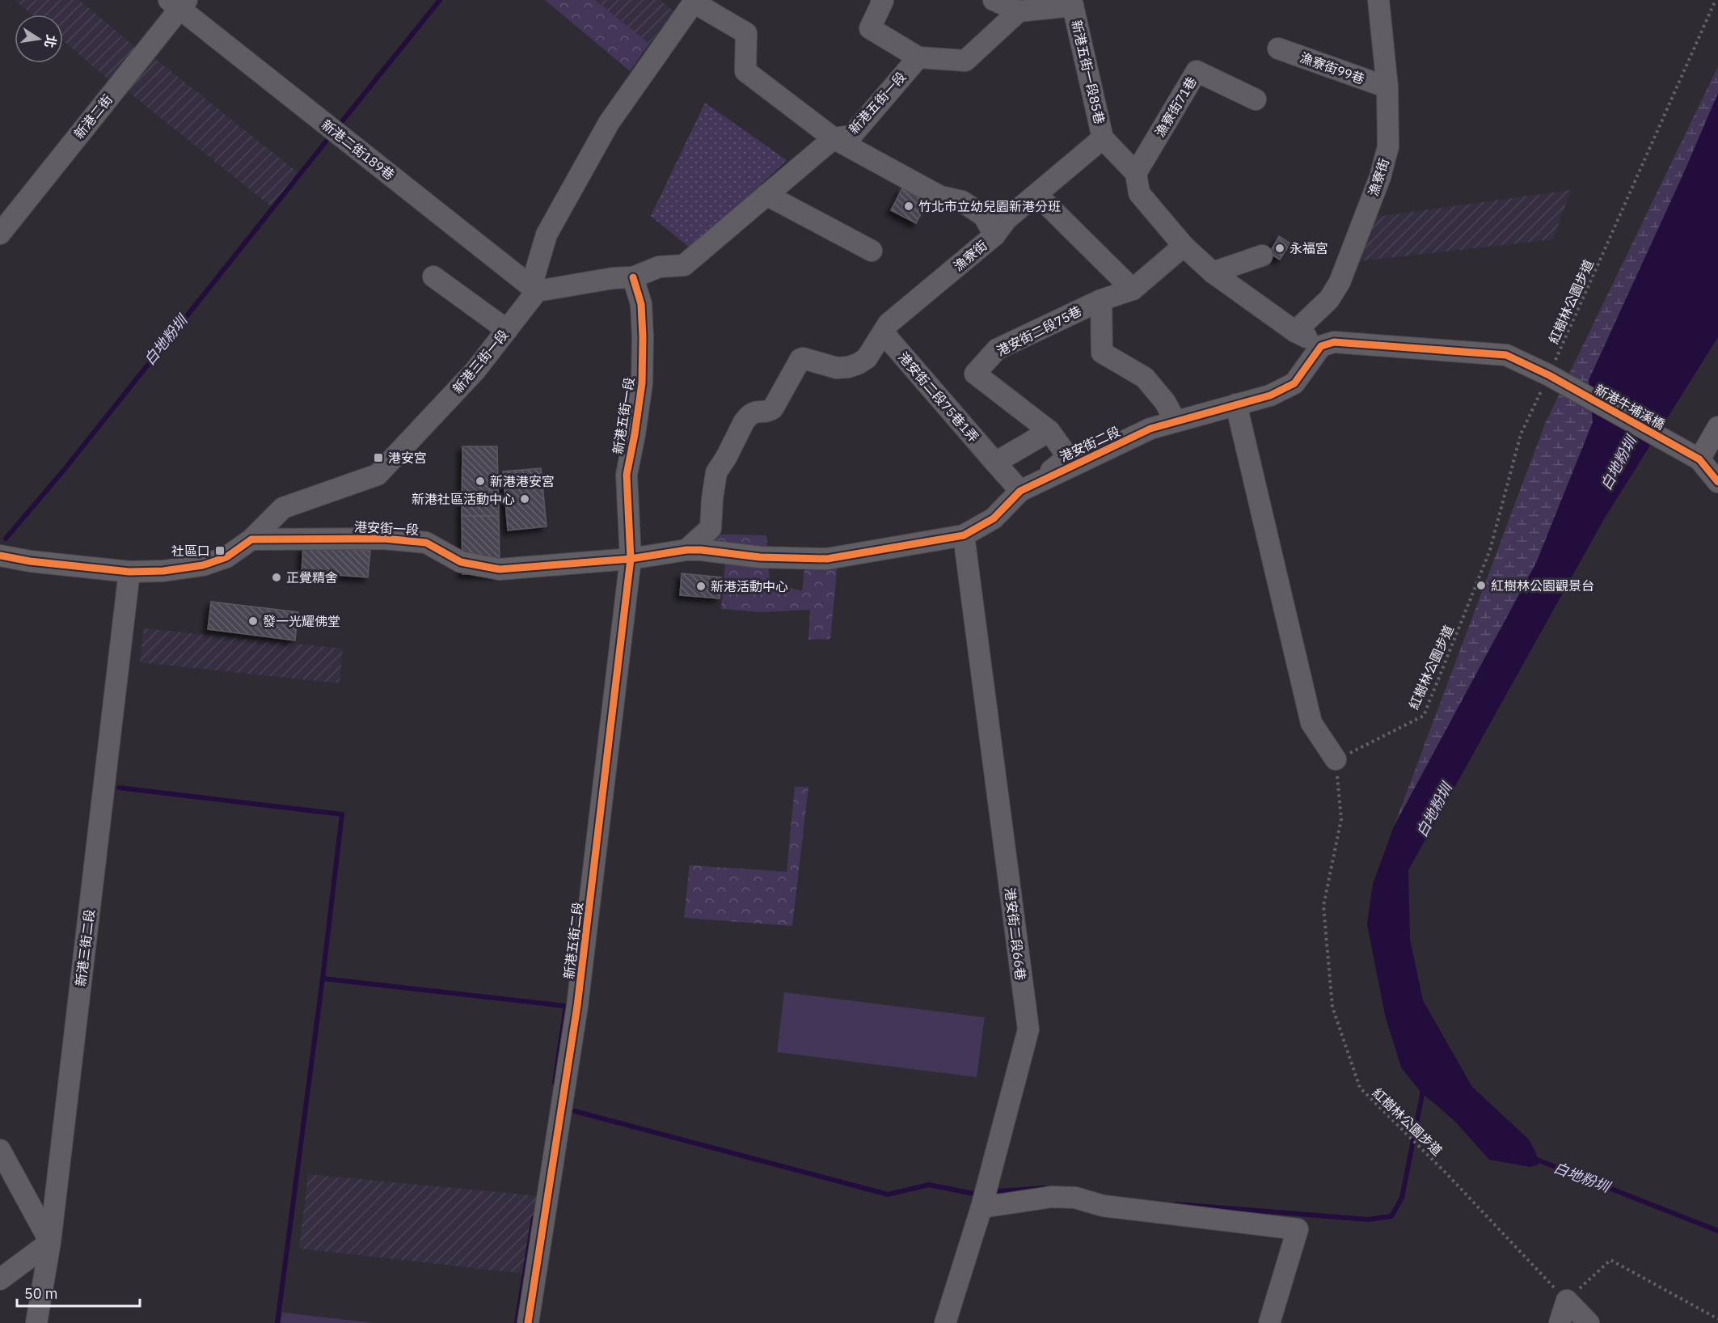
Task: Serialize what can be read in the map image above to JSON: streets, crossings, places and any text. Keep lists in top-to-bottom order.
{
  "streets": {
    "street": [
      "漁寮街99巷",
      "新港五街一段85巷",
      "新港五街一段",
      "漁寮街71巷",
      "新港二街",
      "新港二街189巷",
      "漁寮街",
      "港安街二段75巷",
      "新港三街一段",
      "港安街二段75巷1弄",
      "新港牛埔溪橋",
      "港安街二段",
      "港安街一段",
      "港安街二段66巷",
      "新港五街二段",
      "新港三街二段"
    ],
    "path": ["紅樹林公園步道"]
  },
  "crossings": [
    ["漁寮街99巷", "漁寮街"],
    ["新港五街一段85巷", "漁寮街"],
    ["新港五街一段", "港安街二段"],
    ["新港五街一段", "港安街一段"],
    ["新港五街一段", "新港五街二段"],
    ["新港二街", "新港二街189巷"],
    ["新港二街189巷", "新港三街一段"],
    ["漁寮街", "港安街二段75巷1弄"],
    ["漁寮街", "港安街二段"],
    ["紅樹林公園步道", "新港牛埔溪橋"],
    ["港安街二段75巷", "港安街二段75巷1弄"],
    ["港安街二段75巷", "港安街二段"],
    ["新港三街一段", "港安街一段"],
    ["新港三街一段", "新港三街二段"],
    ["港安街二段75巷1弄", "港安街二段"],
    ["港安街二段", "港安街一段"],
    ["港安街二段", "港安街二段66巷"],
    ["港安街二段", "新港五街二段"],
    ["港安街一段", "新港五街二段"]
  ],
  "water": ["白地粉圳"],
  "places": {
    "other": [
      "竹北市立幼兒園新港分班",
      "永福宮",
      "新港港安宮",
      "新港社區活動中心",
      "正覺精舍",
      "紅樹林公園觀景台",
      "新港活動中心",
      "發一光耀佛堂"
    ],
    "transit": ["港安宮", "社區口"]
  },
  "scale_bar": "50 m",
  "north": "right"
}
